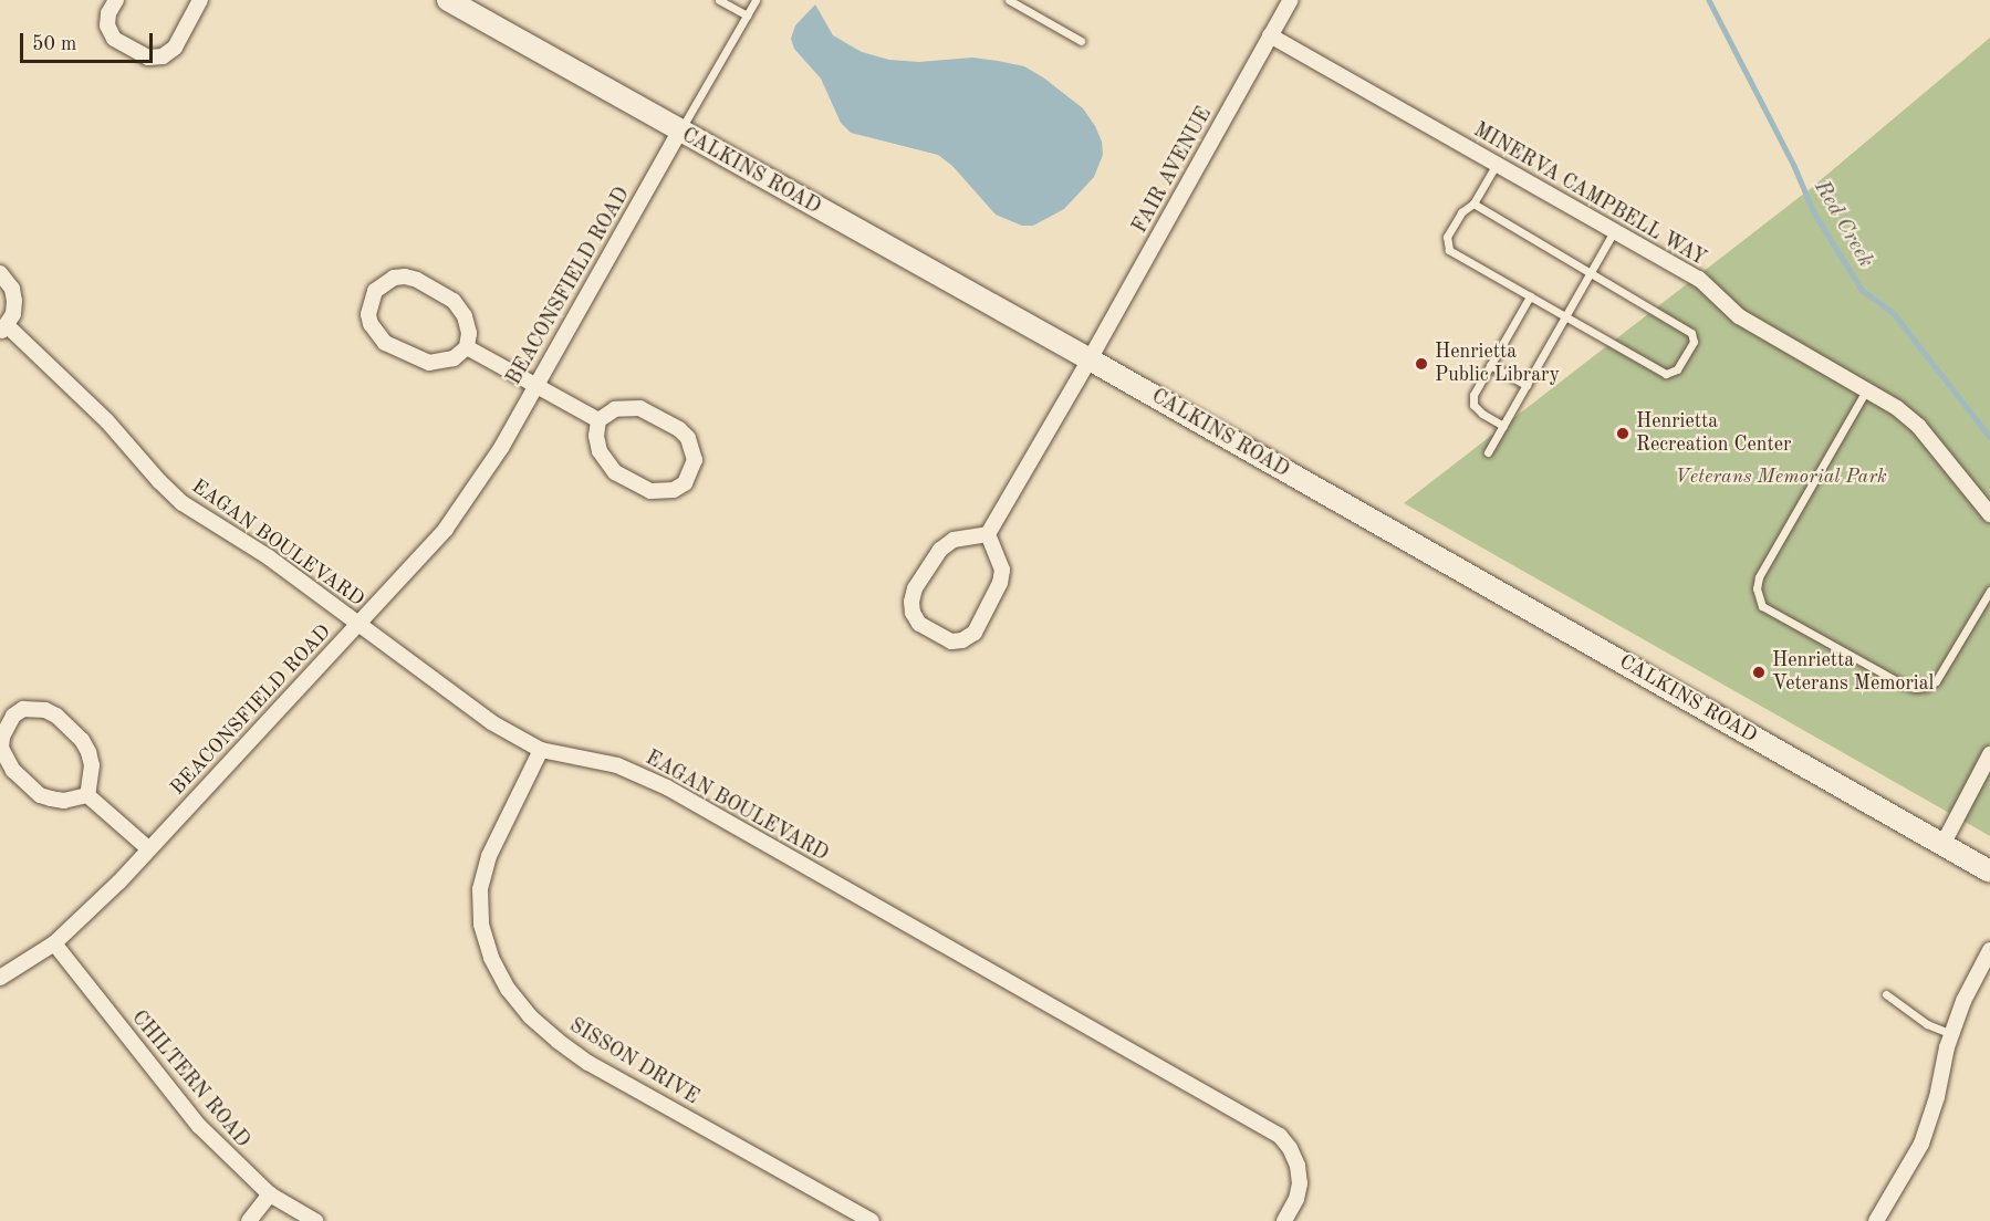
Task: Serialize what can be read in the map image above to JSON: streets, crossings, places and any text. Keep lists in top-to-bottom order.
{
  "streets": {
    "main road": ["CALKINS ROAD"],
    "street": [
      "FAIR AVENUE",
      "MINERVA CAMPBELL WAY",
      "BEACONSFIELD ROAD",
      "EAGAN BOULEVARD",
      "SISSON DRIVE",
      "CHILTERN ROAD"
    ]
  },
  "crossings": [
    ["FAIR AVENUE", "CALKINS ROAD"],
    ["FAIR AVENUE", "MINERVA CAMPBELL WAY"],
    ["CALKINS ROAD", "BEACONSFIELD ROAD"],
    ["BEACONSFIELD ROAD", "EAGAN BOULEVARD"],
    ["BEACONSFIELD ROAD", "CHILTERN ROAD"],
    ["EAGAN BOULEVARD", "SISSON DRIVE"]
  ],
  "water": ["Red Creek"],
  "parks": ["Veterans Memorial Park"],
  "places": ["Henrietta Public Library", "Henrietta Recreation Center", "Henrietta Veterans Memorial"],
  "scale_bar": "50 m"
}
